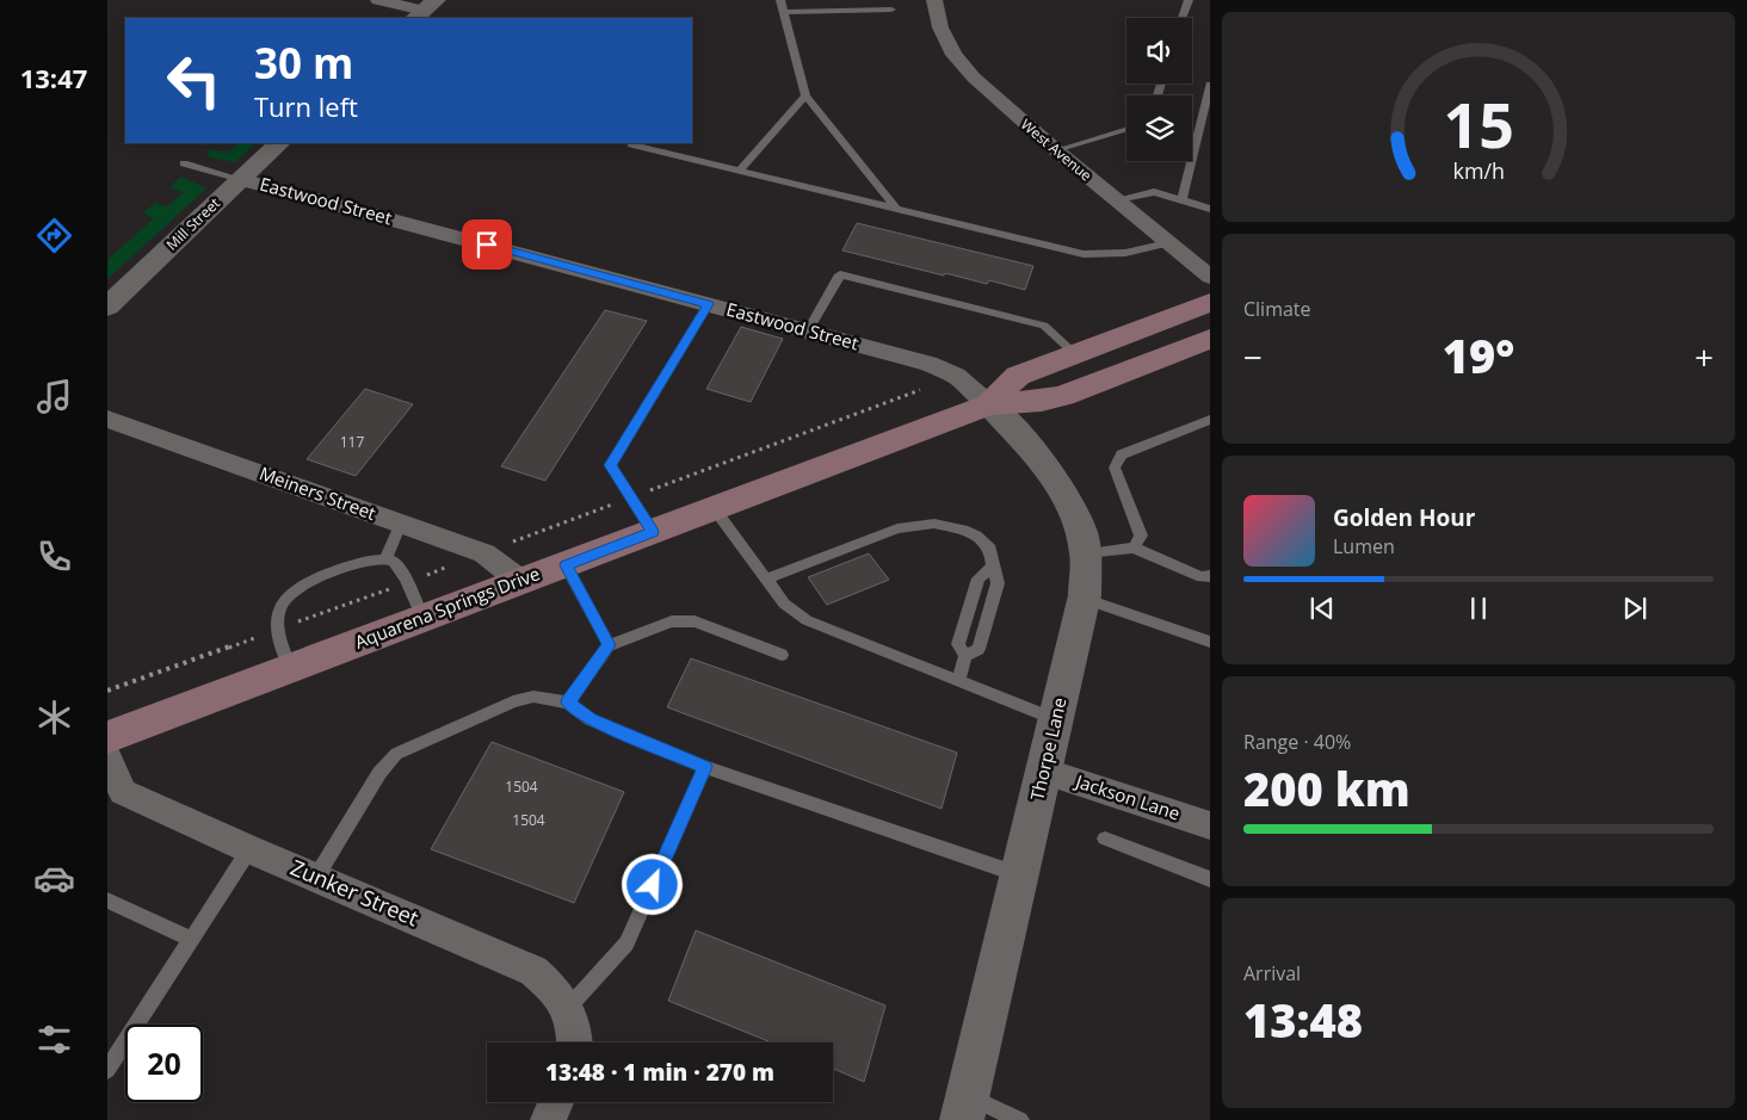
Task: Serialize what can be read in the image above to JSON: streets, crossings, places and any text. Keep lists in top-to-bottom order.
{
  "streets": {
    "main road": ["Aquarena Springs Drive"],
    "street": [
      "West Avenue",
      "Eastwood Street",
      "Mill Street",
      "Meiners Street",
      "Thorpe Lane",
      "Jackson Lane",
      "Zunker Street"
    ]
  },
  "crossings": [
    ["Eastwood Street", "Mill Street"],
    ["Eastwood Street", "Aquarena Springs Drive"],
    ["Eastwood Street", "Thorpe Lane"],
    ["Meiners Street", "Aquarena Springs Drive"],
    ["Aquarena Springs Drive", "Thorpe Lane"],
    ["Thorpe Lane", "Jackson Lane"]
  ],
  "house_numbers": ["117", "1504", "1504"],
  "page": {
    "tabs": "13:47",
    "turn": ["30 m", "Turn left"],
    "tile": [
      "Climate",
      ["Range · 40%", "200 km"],
      ["Arrival", "13:48"]
    ],
    "heat": ["−", "19°", "+"],
    "song": ["Golden Hour", "Lumen"],
    "limit": "20",
    "trip": "13:48 · 1 min · 270 m",
    "gauge": ["15", "km/h"]
  }
}
